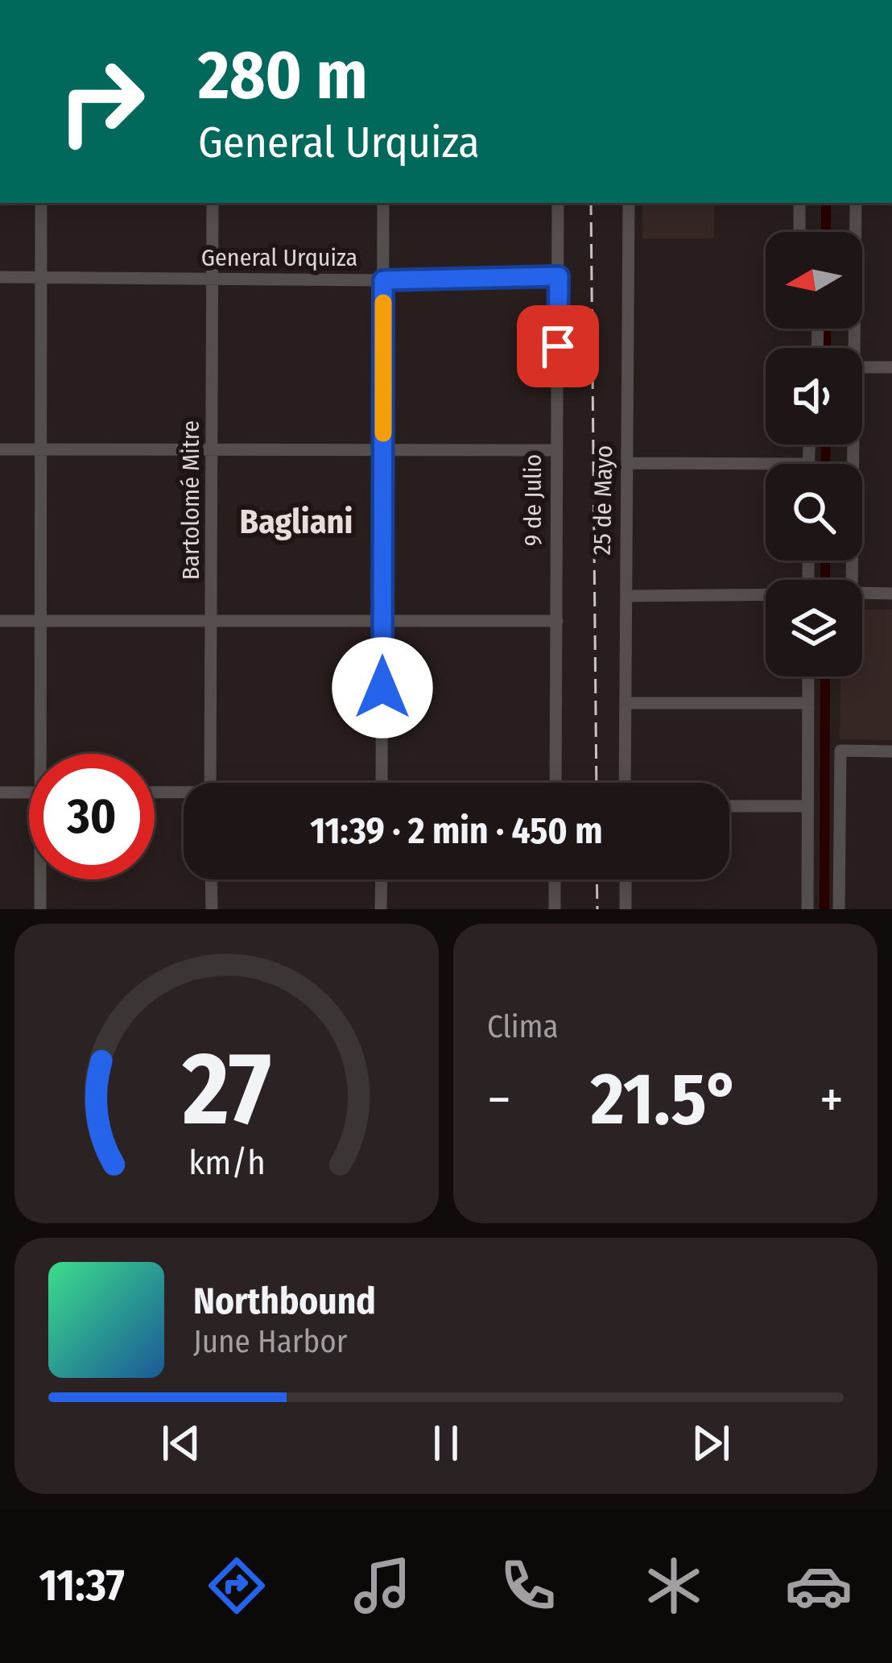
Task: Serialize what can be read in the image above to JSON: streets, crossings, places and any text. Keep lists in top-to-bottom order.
{
  "streets": {
    "street": [
      "General Urquiza",
      "Bartolomé Mitre",
      "9 de Julio",
      "25 de Mayo"
    ]
  },
  "crossings": [
    ["General Urquiza", "Bartolomé Mitre"],
    ["General Urquiza", "9 de Julio"]
  ],
  "districts": ["Bagliani"],
  "north": "left",
  "page": {
    "turn": ["280 m", "General Urquiza"],
    "limit": "30",
    "trip": "11:39 · 2 min · 450 m",
    "tile": "Clima",
    "heat": ["−", "21.5°", "+"],
    "song": ["Northbound", "June Harbor"],
    "tabs": "11:37",
    "gauge": ["27", "km/h"]
  }
}
